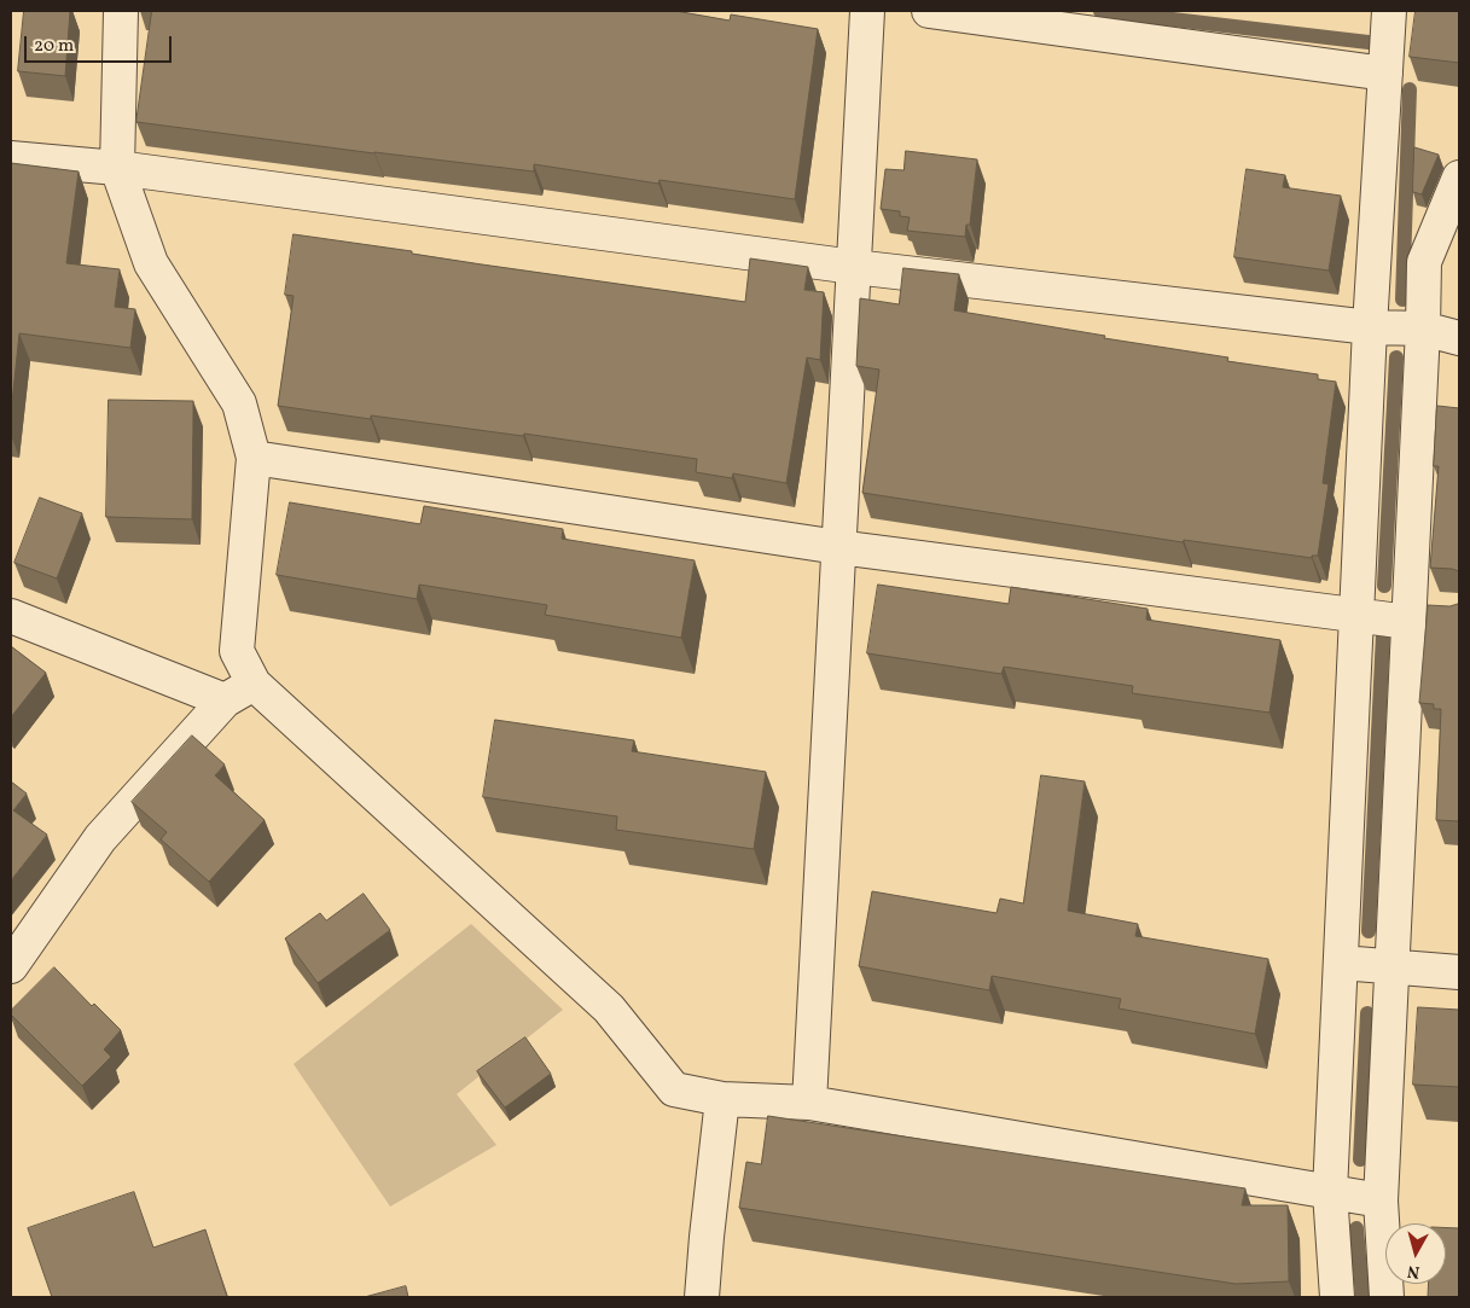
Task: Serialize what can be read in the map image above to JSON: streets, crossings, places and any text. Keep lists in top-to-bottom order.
{
  "scale_bar": "20 m",
  "north": "bottom"
}
